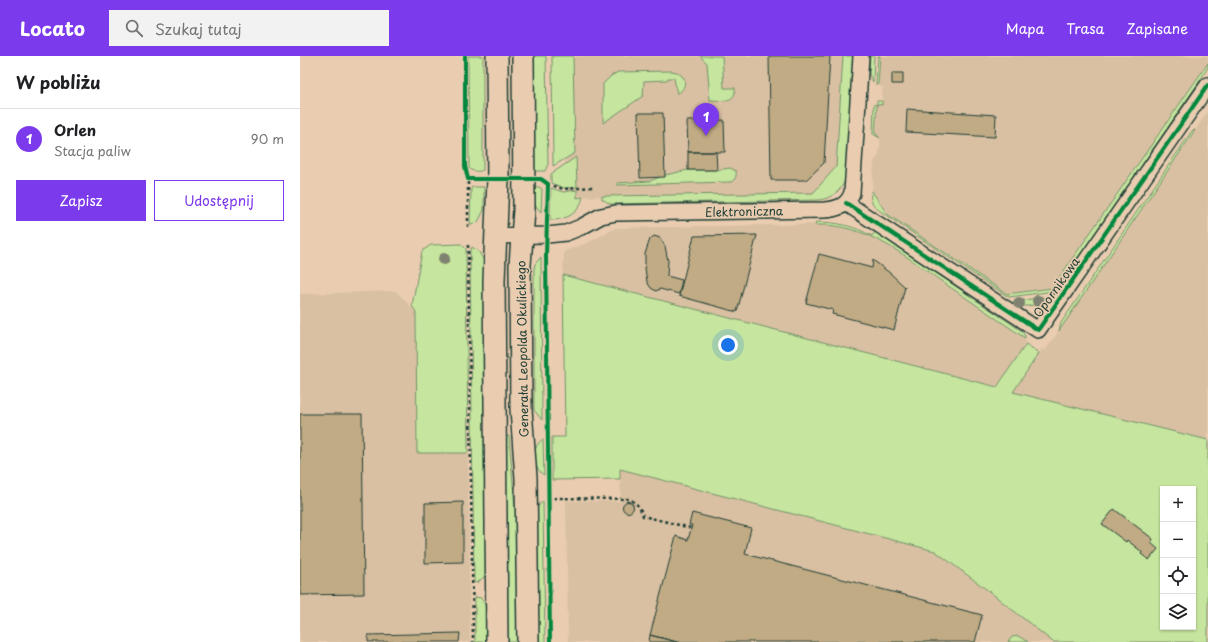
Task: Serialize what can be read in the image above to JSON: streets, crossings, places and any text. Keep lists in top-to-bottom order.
{
  "streets": {
    "main road": ["Generała Leopolda Okulickiego"],
    "street": ["Elektroniczna", "Opornikowa"]
  },
  "crossings": [
    ["Elektroniczna", "Opornikowa"],
    ["Elektroniczna", "Generała Leopolda Okulickiego"]
  ],
  "page": {
    "header": "Locato",
    "search": "Szukaj tutaj",
    "nav": ["Mapa", "Trasa", "Zapisane"],
    "heading": "W pobliżu",
    "pins": "1",
    "list": [
      {
        "mark": "1",
        "name": "Orlen",
        "note": "Stacja paliw",
        "value": "90 m"
      }
    ],
    "buttons": ["Zapisz", "Udostępnij"],
    "map_buttons": ["+", "−"]
  }
}
